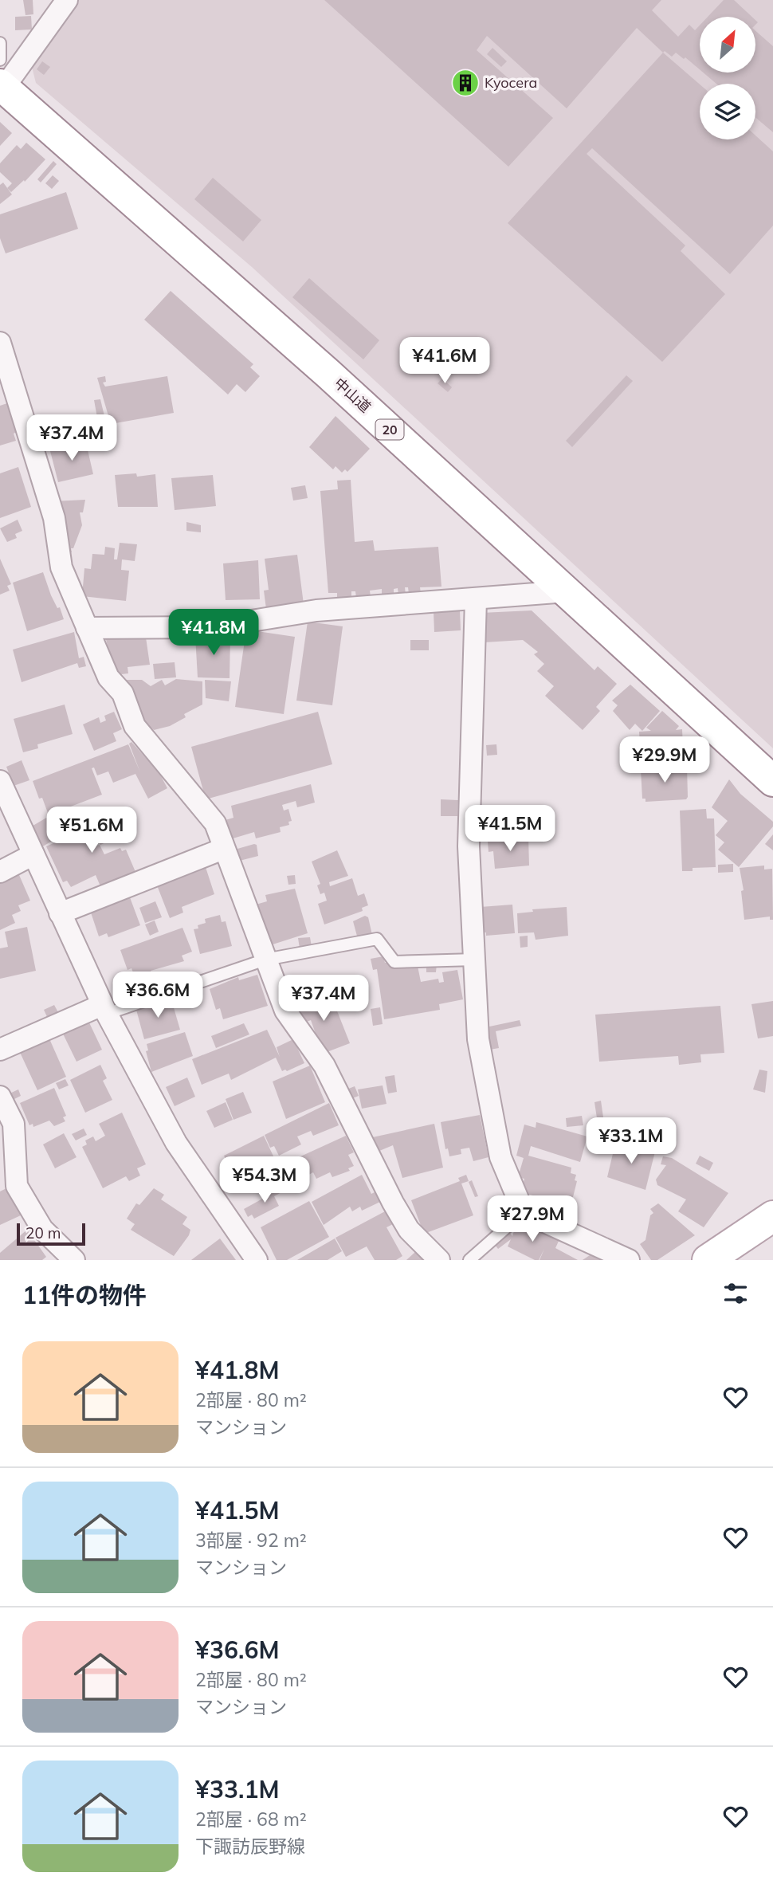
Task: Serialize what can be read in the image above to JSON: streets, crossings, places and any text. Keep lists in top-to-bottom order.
{
  "streets": {
    "main road": ["中山道", "20"]
  },
  "places": {
    "building": ["Kyocera"]
  },
  "scale_bar": "20 m",
  "north": "top right",
  "page": {
    "price": [
      "¥41.6M",
      "¥37.4M",
      "¥41.8M",
      "¥29.9M",
      "¥41.5M",
      "¥51.6M",
      "¥36.6M",
      "¥37.4M",
      "¥33.1M",
      "¥54.3M",
      "¥27.9M"
    ],
    "scale": "20 m",
    "heading": "11件の物件",
    "list": [
      {
        "name": "¥41.8M",
        "note": "2部屋 · 80 m² · マンション"
      },
      {
        "name": "¥41.5M",
        "note": "3部屋 · 92 m² · マンション"
      },
      {
        "name": "¥36.6M",
        "note": "2部屋 · 80 m² · マンション"
      },
      {
        "name": "¥33.1M",
        "note": "2部屋 · 68 m² · 下諏訪辰野線"
      }
    ]
  }
}
